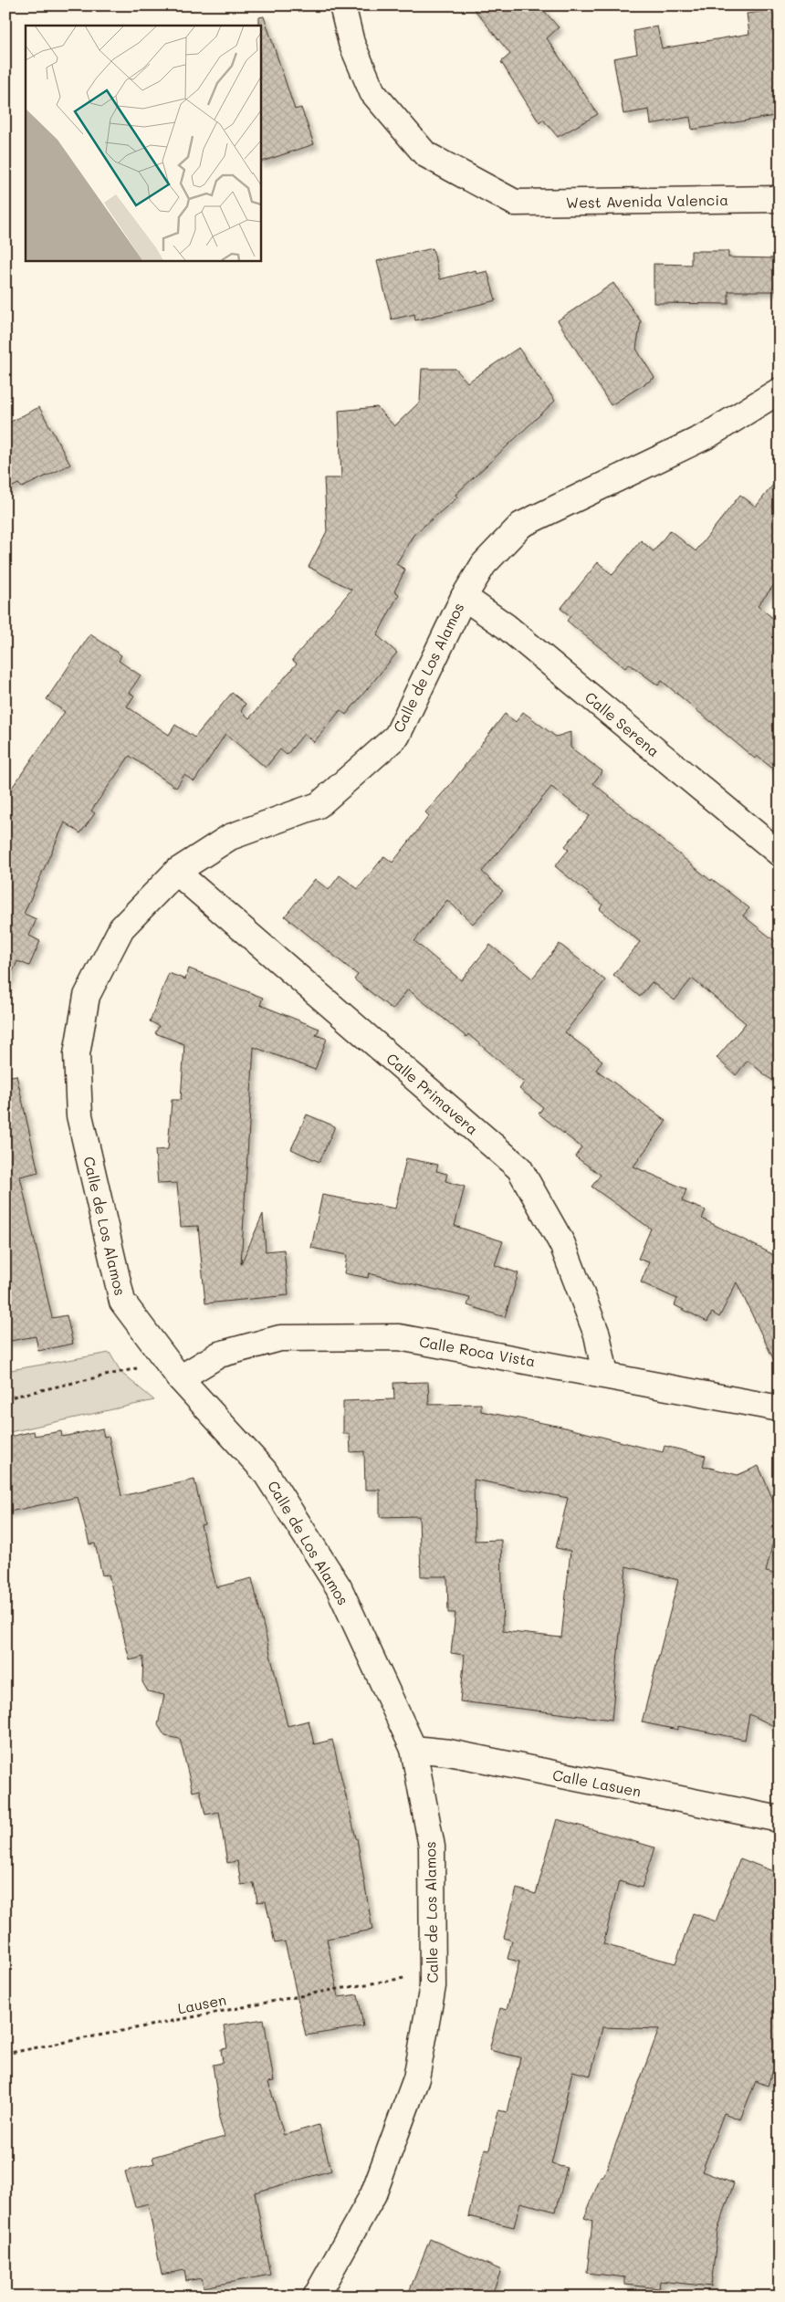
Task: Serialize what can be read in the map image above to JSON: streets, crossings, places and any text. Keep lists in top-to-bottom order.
{
  "streets": {
    "street": [
      "West Avenida Valencia",
      "Calle de Los Alamos",
      "Calle Serena",
      "Calle Primavera",
      "Calle Roca Vista",
      "Calle Lasuen"
    ],
    "path": ["Lausen"]
  },
  "crossings": [
    ["Calle de Los Alamos", "Calle Serena"],
    ["Calle de Los Alamos", "Calle Primavera"],
    ["Calle de Los Alamos", "Calle Roca Vista"],
    ["Calle de Los Alamos", "Calle Lasuen"],
    ["Calle Primavera", "Calle Roca Vista"]
  ]
}
